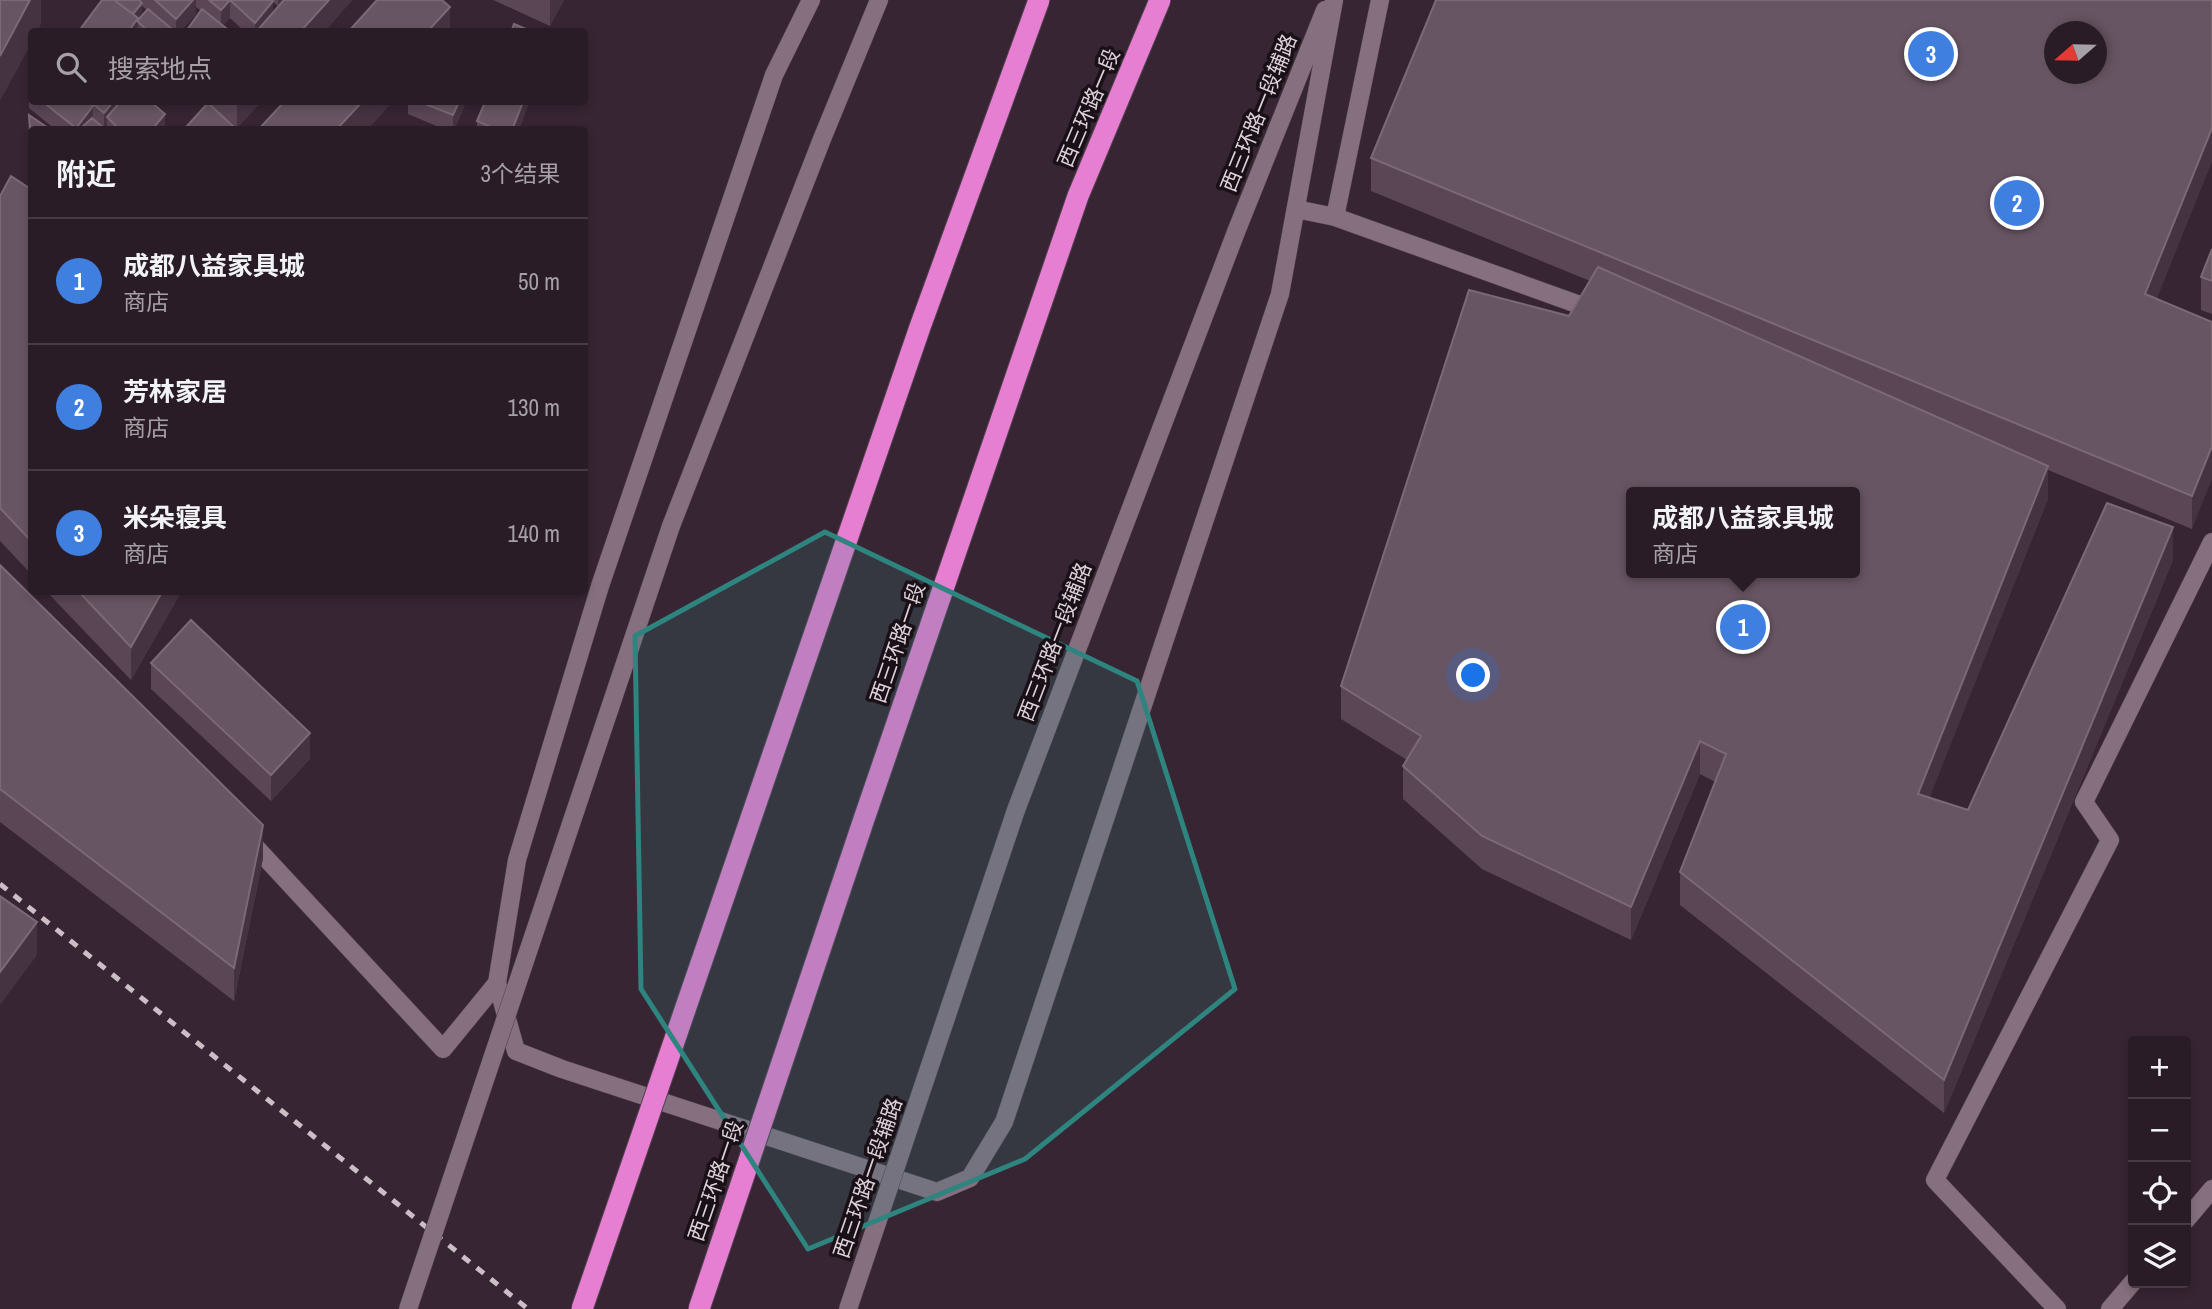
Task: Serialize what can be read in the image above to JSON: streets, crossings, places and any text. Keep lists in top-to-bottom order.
{
  "streets": {
    "highway": ["西三环路一段"],
    "main road": ["西三环路一段辅路"]
  },
  "north": "left",
  "page": {
    "pins": ["3", "2", "1"],
    "search": "搜索地点",
    "heading": ["附近", "3个结果"],
    "list": [
      {
        "mark": "1",
        "name": "成都八益家具城",
        "note": "商店",
        "value": "50 m"
      },
      {
        "mark": "2",
        "name": "芳林家居",
        "note": "商店",
        "value": "130 m"
      },
      {
        "mark": "3",
        "name": "米朵寝具",
        "note": "商店",
        "value": "140 m"
      }
    ],
    "popup": ["成都八益家具城", "商店"],
    "map_buttons": ["+", "−"]
  }
}
